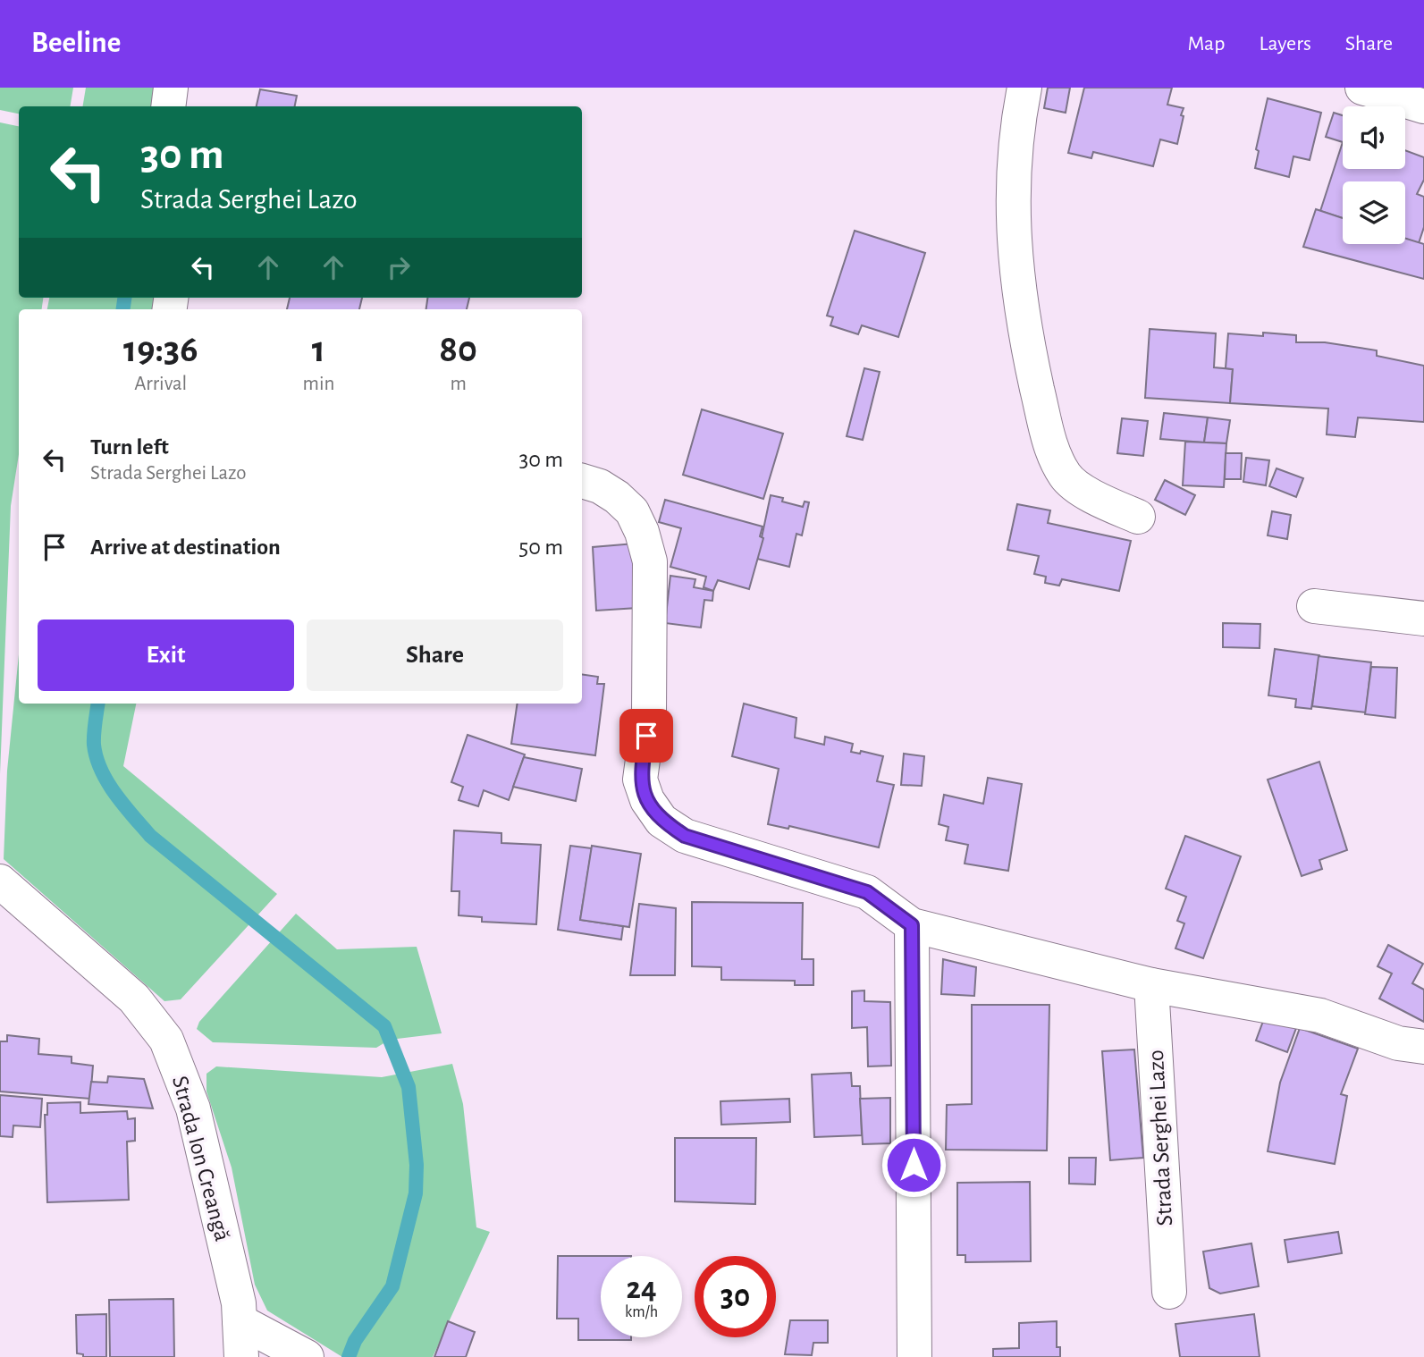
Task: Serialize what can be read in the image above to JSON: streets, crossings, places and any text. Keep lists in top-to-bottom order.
{
  "streets": {
    "street": ["Strada Serghei Lazo", "Strada Ion Creangă"]
  },
  "page": {
    "header": "Beeline",
    "nav": ["Map", "Layers", "Share"],
    "turn": ["30 m", "Strada Serghei Lazo"],
    "eta": [
      "19:36",
      "Arrival",
      "1",
      "min",
      "80",
      "m"
    ],
    "list": [
      {
        "name": "Turn left",
        "note": "Strada Serghei Lazo",
        "value": "30 m"
      },
      {
        "name": "Arrive at destination",
        "value": "50 m"
      }
    ],
    "buttons": ["Exit", "Share"],
    "speed": "24 km/h",
    "limit": "30"
  }
}
